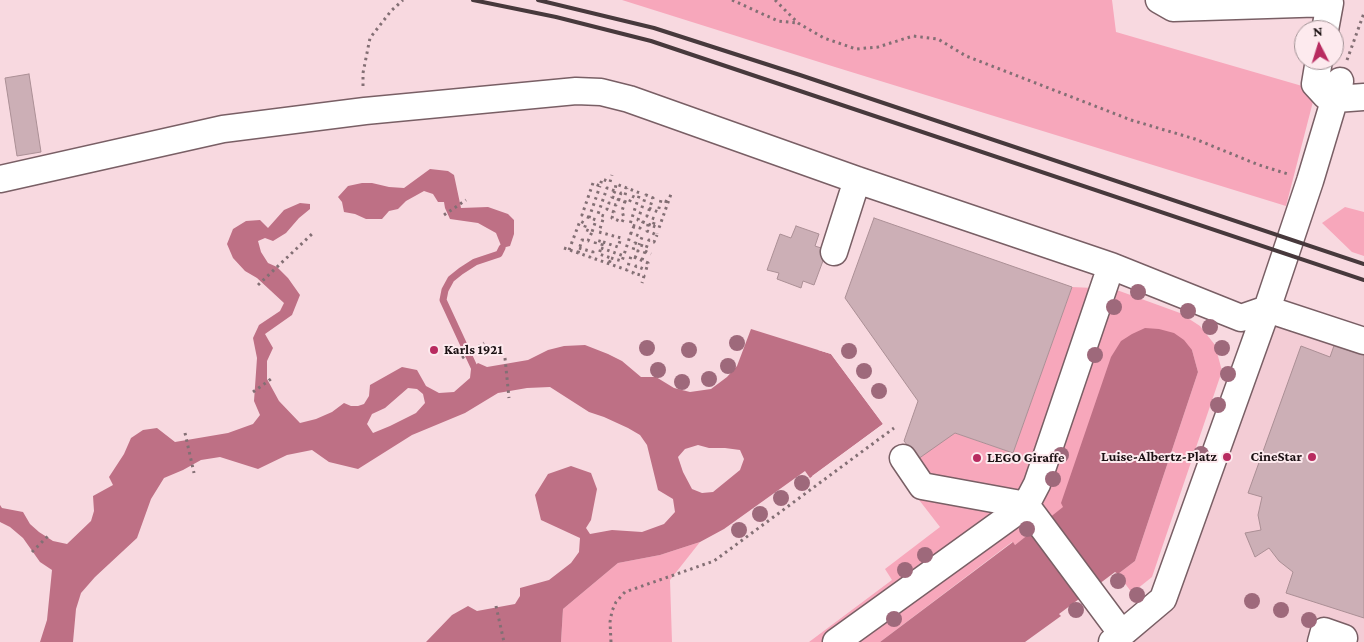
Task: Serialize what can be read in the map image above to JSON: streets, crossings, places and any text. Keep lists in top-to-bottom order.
{
  "places": [
    "Karls 1921",
    "Luise-Albertz-Platz",
    "CineStar",
    "LEGO Giraffe"
  ],
  "north": "top"
}
